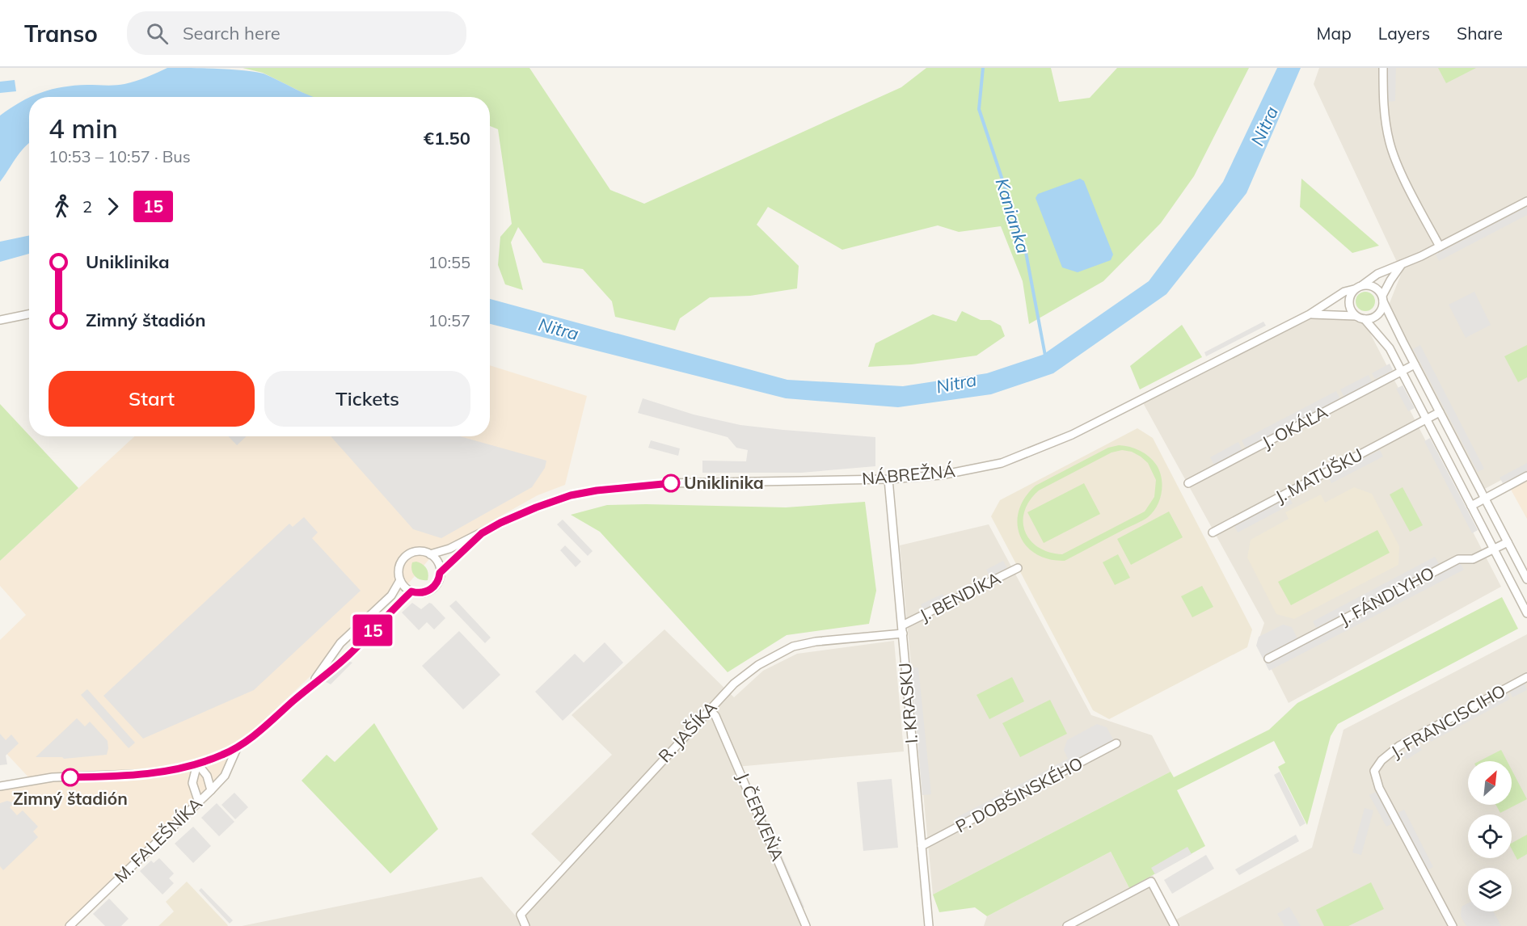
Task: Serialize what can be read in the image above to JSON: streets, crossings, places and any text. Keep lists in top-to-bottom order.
{
  "streets": {
    "street": [
      "J. OKÁĽA",
      "NÁBREŽNÁ",
      "J. MATÚŠKU",
      "J. FÁNDLYHO",
      "J. BENDÍKA",
      "I. KRASKU",
      "J. FRANCISCIHO",
      "R. JAŠÍKA",
      "P. DOBŠINSKÉHO",
      "J. ČERVEŇA",
      "M. FALEŠNÍKA"
    ]
  },
  "crossings": [
    ["NÁBREŽNÁ", "I. KRASKU"],
    ["NÁBREŽNÁ", "M. FALEŠNÍKA"],
    ["J. BENDÍKA", "I. KRASKU"],
    ["I. KRASKU", "R. JAŠÍKA"],
    ["I. KRASKU", "P. DOBŠINSKÉHO"],
    ["R. JAŠÍKA", "J. ČERVEŇA"]
  ],
  "water": ["Nitra", "Kanianka"],
  "places": ["Uniklinika", "Zimný štadión"],
  "lines": ["bus line 15"],
  "north": "top right",
  "page": {
    "header": "Transo",
    "search": "Search here",
    "nav": ["Map", "Layers", "Share"],
    "on_map": "15",
    "heading": ["4 min", "10:53 – 10:57 · Bus", "€1.50"],
    "legs": ["2", "15"],
    "list": [
      {
        "name": "Uniklinika",
        "value": "10:55"
      },
      {
        "name": "Zimný štadión",
        "value": "10:57"
      }
    ],
    "buttons": ["Start", "Tickets"]
  }
}
